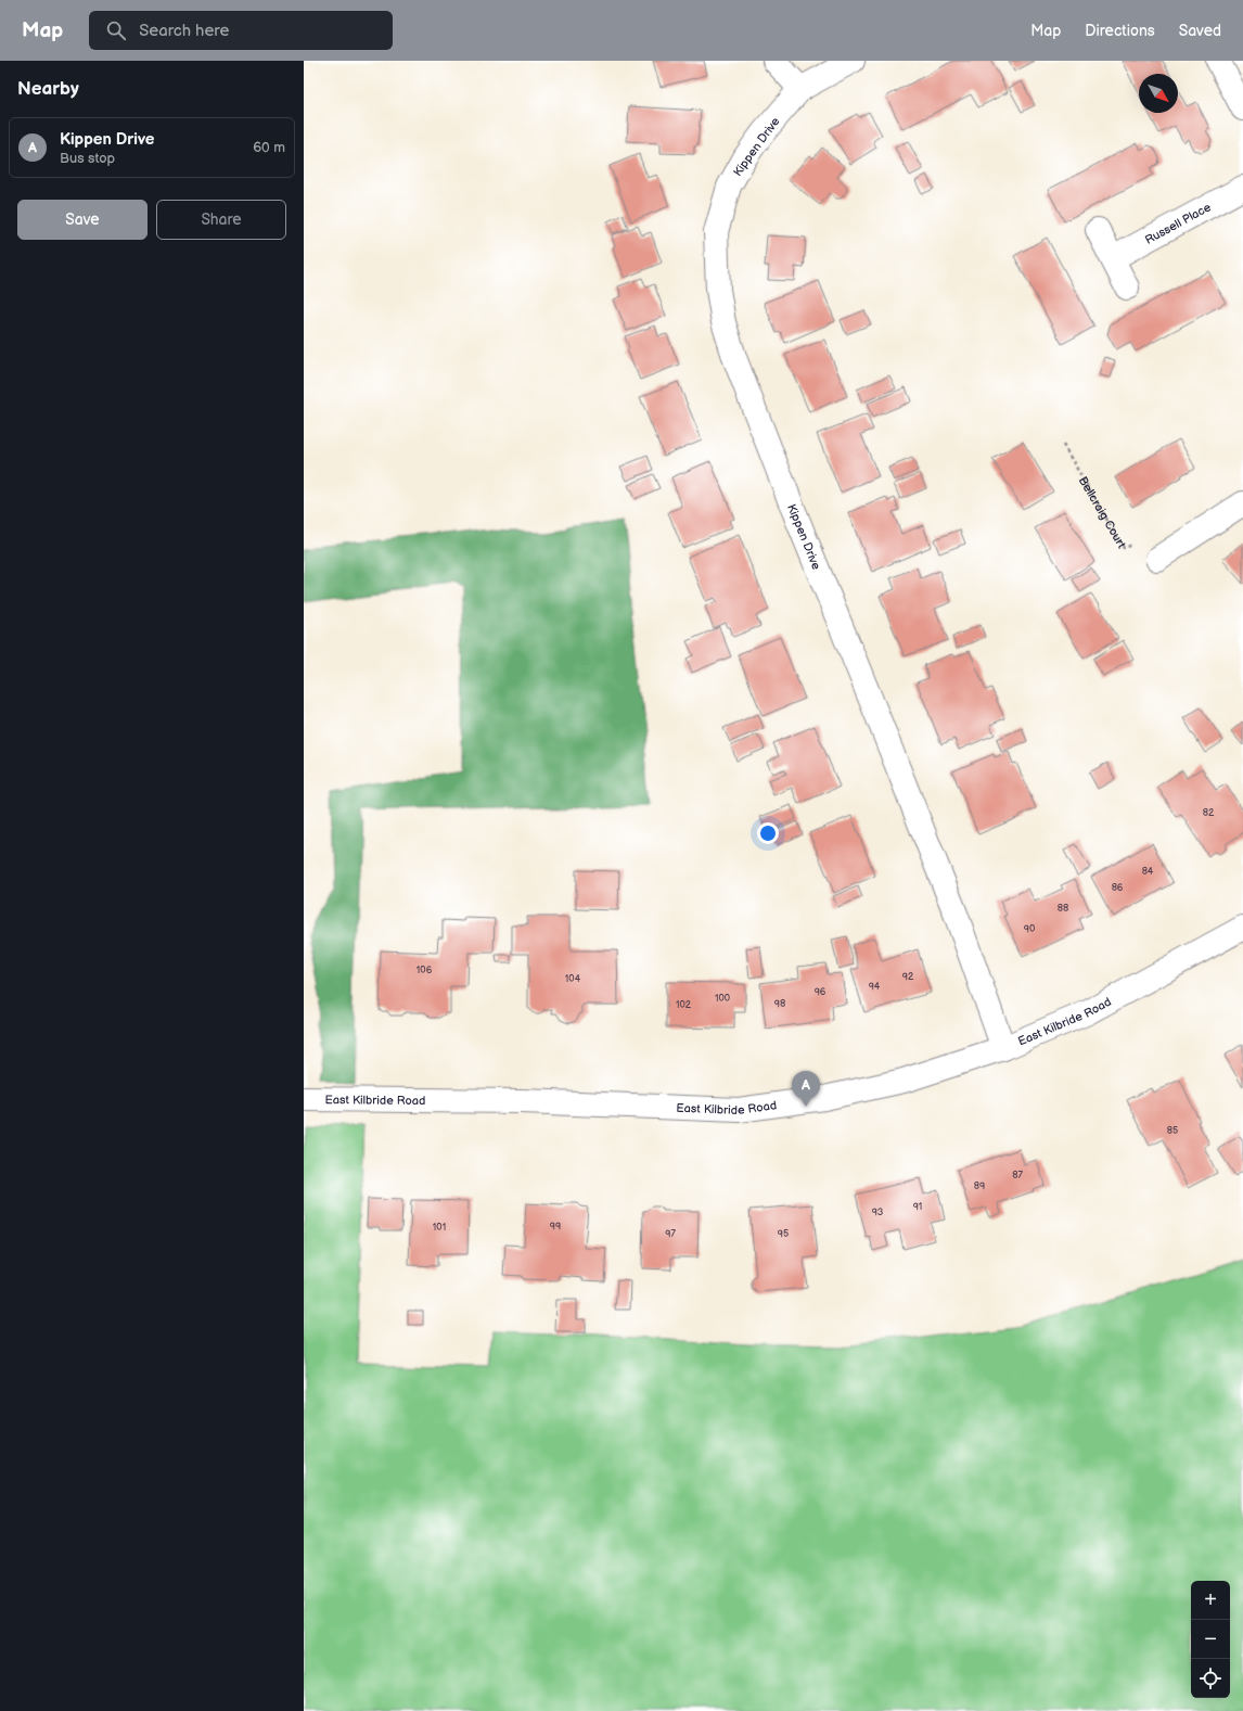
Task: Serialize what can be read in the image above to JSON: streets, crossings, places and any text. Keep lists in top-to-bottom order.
{
  "streets": {
    "street": ["Kippen Drive", "Russell Place", "East Kilbride Road"],
    "path": ["Bellcraig Court"]
  },
  "crossings": [
    ["Kippen Drive", "East Kilbride Road"]
  ],
  "house_numbers": [
    "82",
    "84",
    "86",
    "88",
    "90",
    "106",
    "92",
    "104",
    "94",
    "96",
    "100",
    "98",
    "102",
    "85",
    "87",
    "89",
    "91",
    "93",
    "99",
    "101",
    "97",
    "95"
  ],
  "north": "bottom right",
  "page": {
    "header": "Map",
    "search": "Search here",
    "nav": ["Map", "Directions", "Saved"],
    "heading": "Nearby",
    "list": [
      {
        "mark": "A",
        "name": "Kippen Drive",
        "note": "Bus stop",
        "value": "60 m"
      }
    ],
    "buttons": ["Save", "Share"],
    "pins": "A",
    "map_buttons": ["+", "−"]
  }
}
